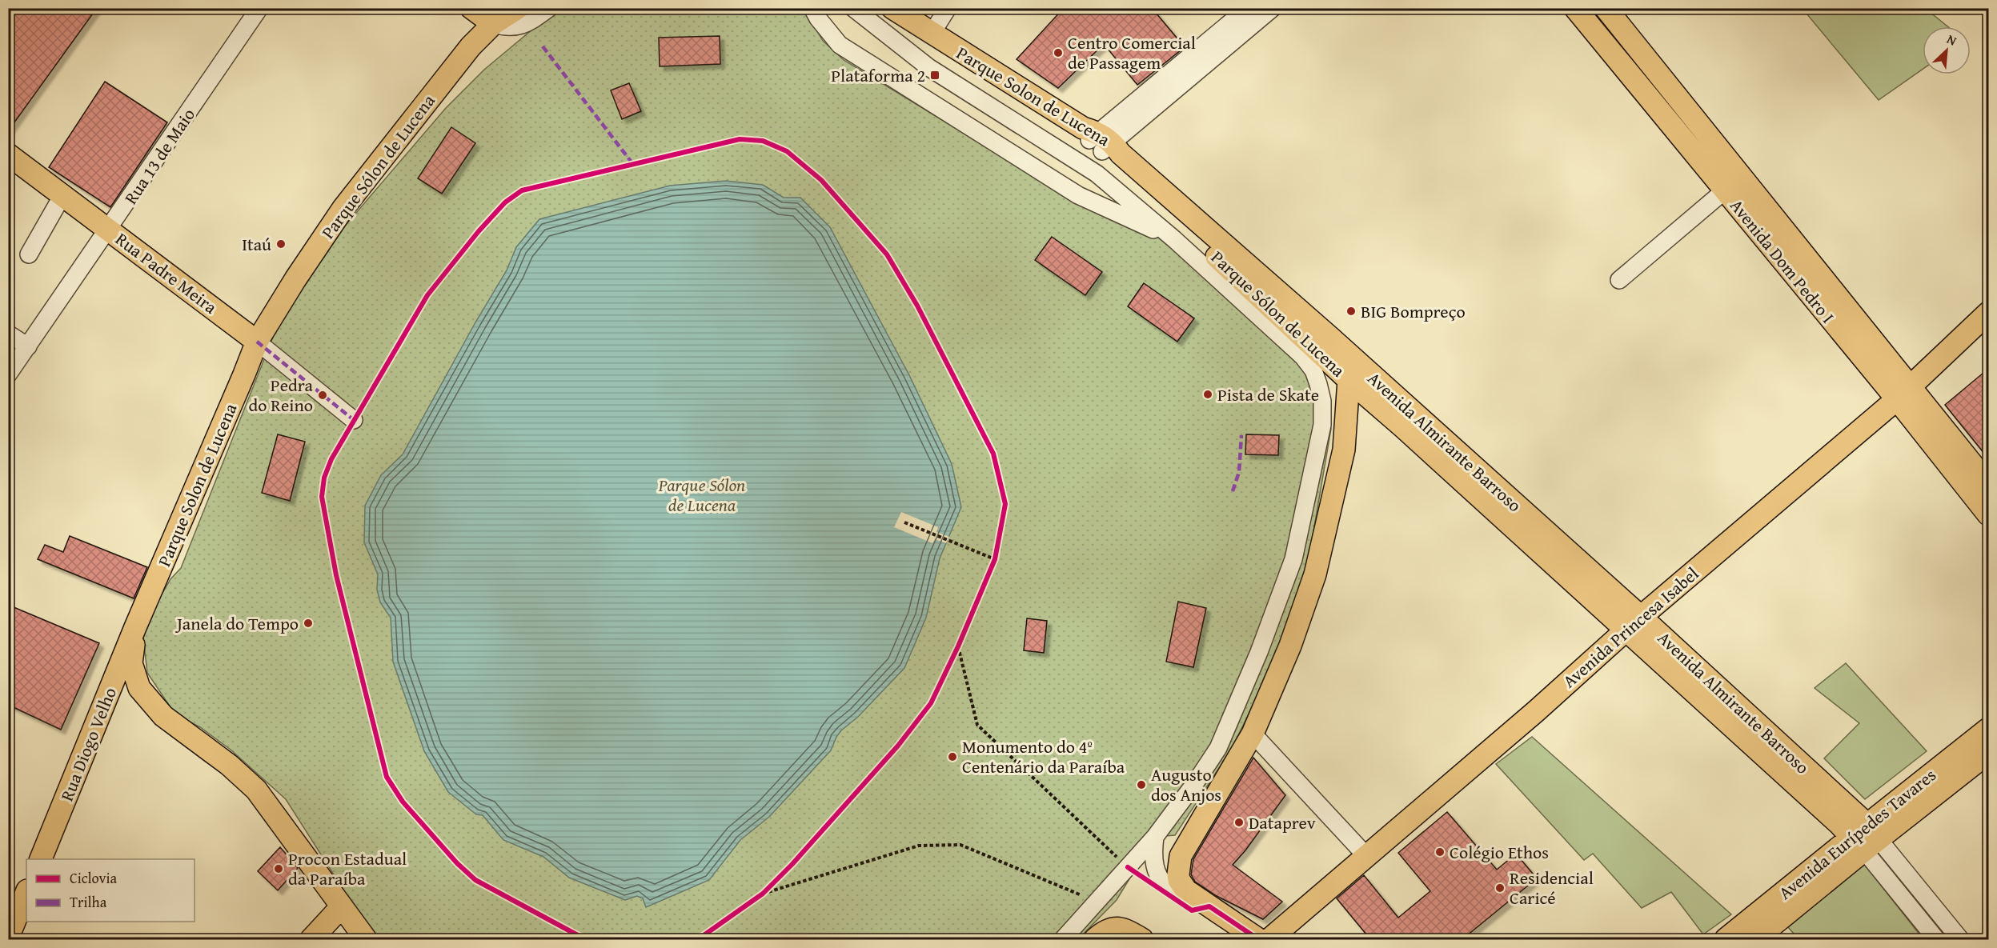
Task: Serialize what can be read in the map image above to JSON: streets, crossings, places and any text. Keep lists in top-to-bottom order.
{
  "streets": {
    "main road": [
      "Parque Solon de Lucena",
      "Parque Sólon de Lucena",
      "Avenida Dom Pedro I",
      "Rua Padre Meira",
      "Avenida Almirante Barroso",
      "Avenida Princesa Isabel",
      "Rua Diogo Velho",
      "Avenida Eurípedes Tavares"
    ],
    "street": ["Rua 13 de Maio"]
  },
  "crossings": [
    ["Parque Solon de Lucena", "Parque Sólon de Lucena"],
    ["Parque Solon de Lucena", "Rua Padre Meira"],
    ["Parque Solon de Lucena", "Rua Diogo Velho"],
    ["Rua 13 de Maio", "Rua Padre Meira"],
    ["Parque Sólon de Lucena", "Rua Padre Meira"],
    ["Parque Sólon de Lucena", "Avenida Almirante Barroso"],
    ["Avenida Dom Pedro I", "Avenida Princesa Isabel"],
    ["Avenida Almirante Barroso", "Avenida Princesa Isabel"],
    ["Avenida Almirante Barroso", "Avenida Eurípedes Tavares"]
  ],
  "parks": ["Parque Sólon de Lucena"],
  "places": {
    "other": [
      "Centro Comercial de Passagem",
      "Itaú",
      "BIG Bompreço",
      "Pista de Skate",
      "Pedra do Reino",
      "Janela do Tempo",
      "Monumento do 4º Centenário da Paraíba",
      "Augusto dos Anjos",
      "Dataprev",
      "Colégio Ethos",
      "Procon Estadual da Paraíba",
      "Residencial Caricé"
    ],
    "transit": ["Plataforma 2"]
  },
  "legend": ["Ciclovia", "Trilha"],
  "north": "top right"
}
